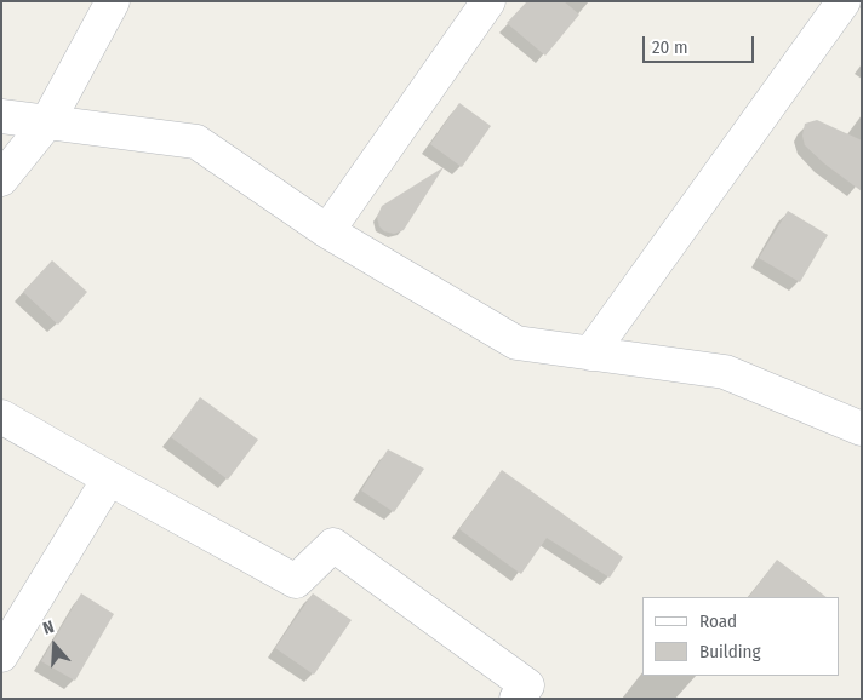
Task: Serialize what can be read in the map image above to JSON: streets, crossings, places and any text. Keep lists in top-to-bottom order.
{
  "legend": ["Road", "Building"],
  "scale_bar": "20 m",
  "north": "top"
}
